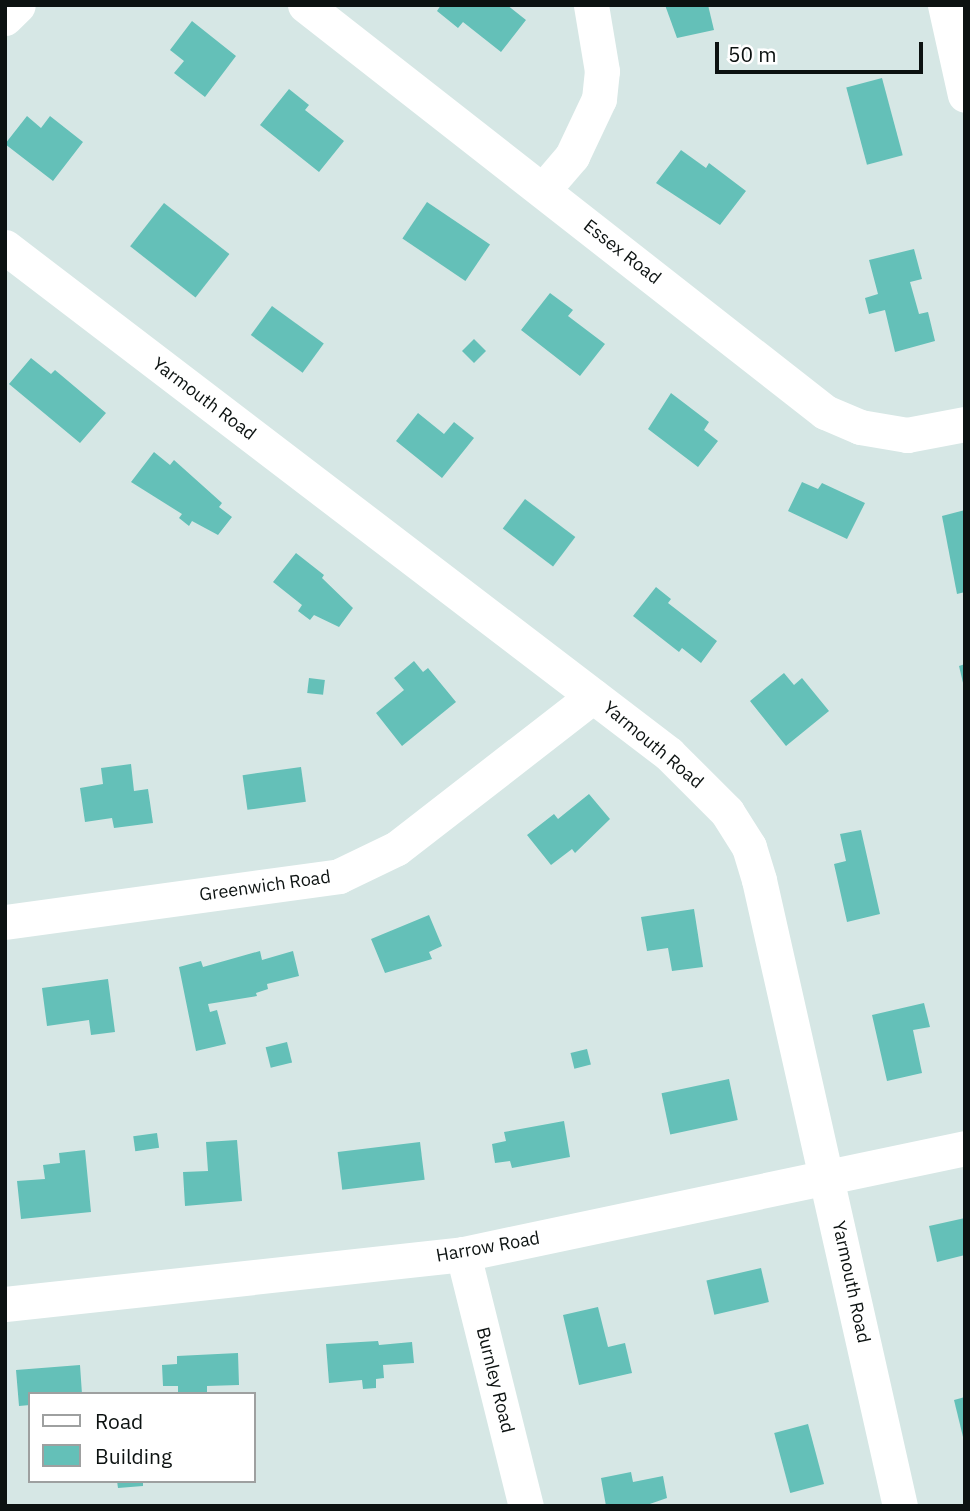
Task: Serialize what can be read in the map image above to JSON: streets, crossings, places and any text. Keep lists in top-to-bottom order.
{
  "streets": {
    "street": [
      "Essex Road",
      "Yarmouth Road",
      "Greenwich Road",
      "Harrow Road",
      "Burnley Road"
    ]
  },
  "crossings": [
    ["Yarmouth Road", "Greenwich Road"],
    ["Yarmouth Road", "Harrow Road"],
    ["Harrow Road", "Burnley Road"]
  ],
  "legend": ["Road", "Building"],
  "scale_bar": "50 m"
}
